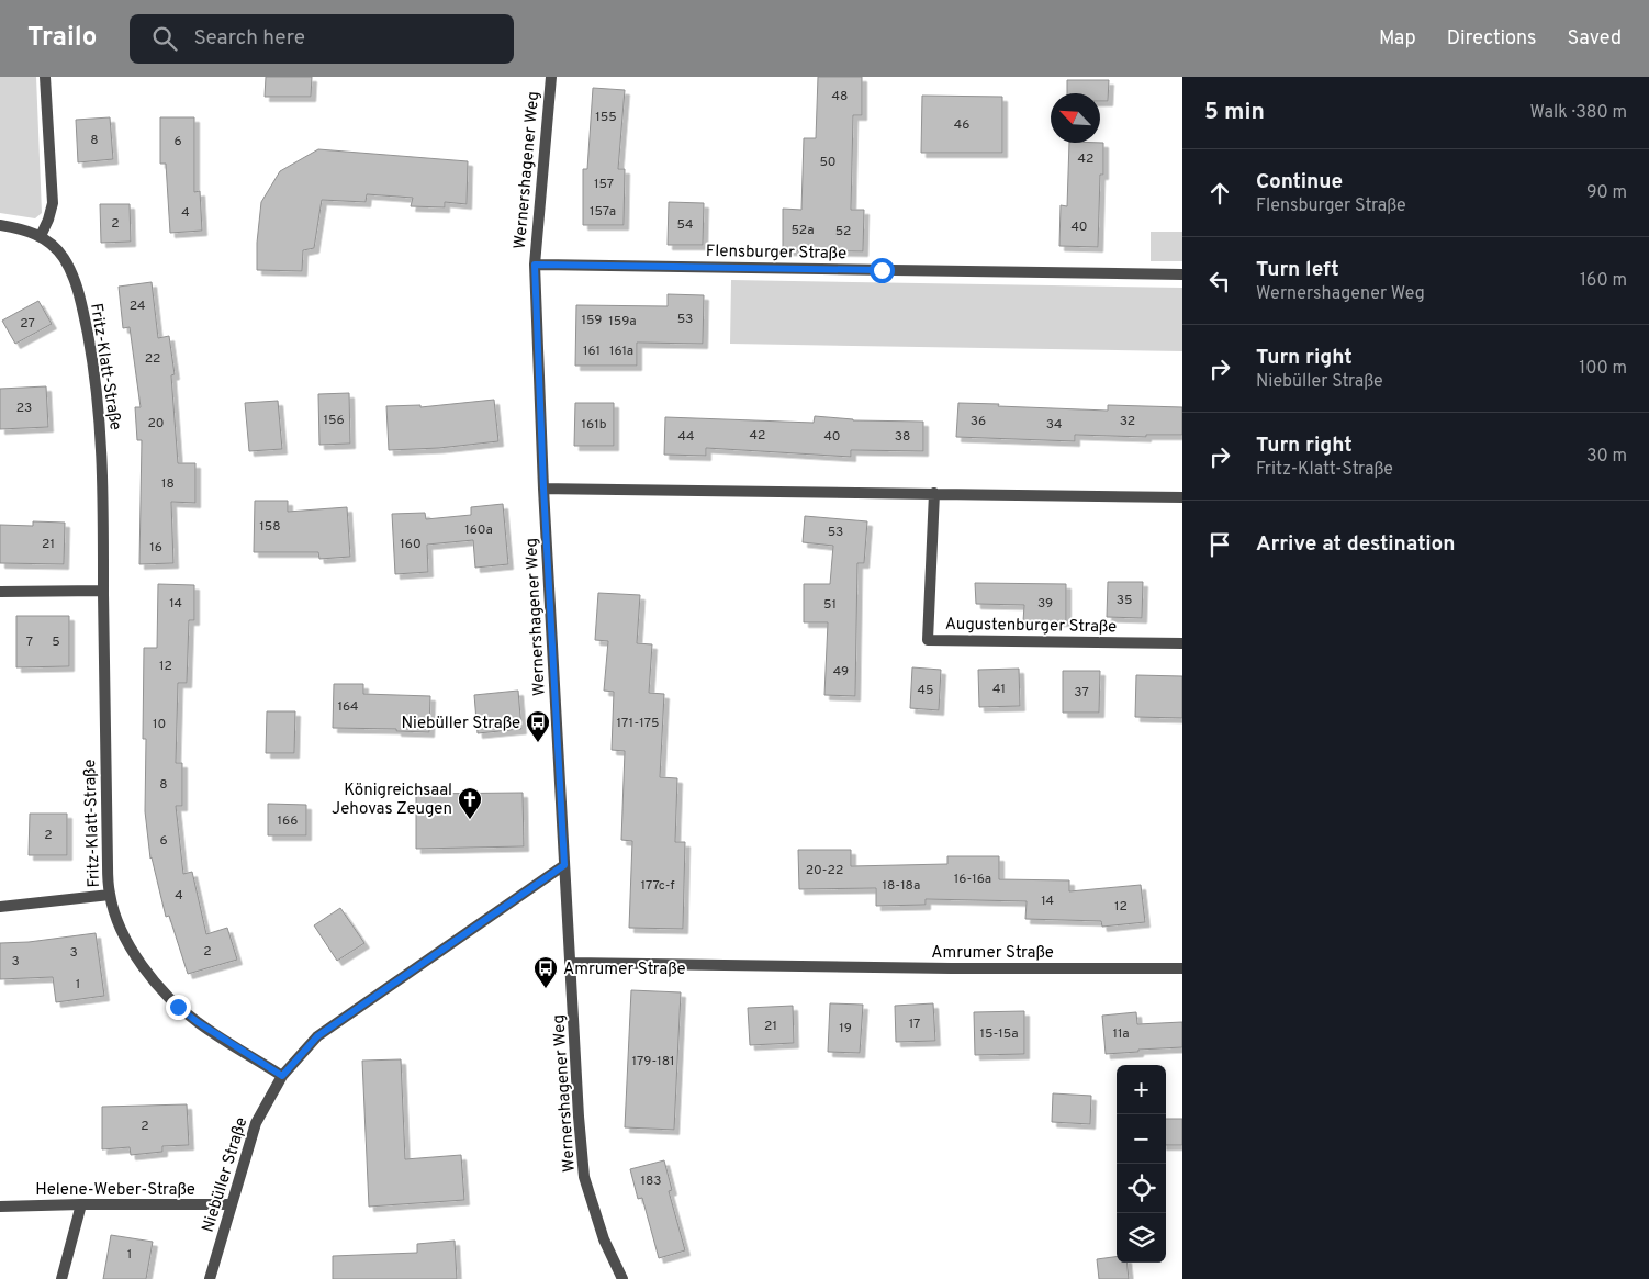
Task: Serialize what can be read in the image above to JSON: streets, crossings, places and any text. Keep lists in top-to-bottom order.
{
  "streets": {
    "street": [
      "Wernershagener Weg",
      "Flensburger Straße",
      "Fritz-Klatt-Straße",
      "Augustenburger Straße",
      "Amrumer Straße",
      "Niebüller Straße",
      "Helene-Weber-Straße"
    ]
  },
  "crossings": [
    ["Wernershagener Weg", "Flensburger Straße"],
    ["Wernershagener Weg", "Amrumer Straße"],
    ["Wernershagener Weg", "Niebüller Straße"],
    ["Fritz-Klatt-Straße", "Niebüller Straße"],
    ["Niebüller Straße", "Helene-Weber-Straße"]
  ],
  "places": {
    "bus stop": ["Niebüller Straße", "Amrumer Straße"],
    "church": ["Königreichsaal Jehovas Zeugen"]
  },
  "house_numbers": [
    "48",
    "155",
    "46",
    "8",
    "6",
    "42",
    "50",
    "157",
    "157a",
    "4",
    "2",
    "54",
    "40",
    "52a",
    "52",
    "24",
    "53",
    "159",
    "159a",
    "27",
    "161",
    "161a",
    "22",
    "23",
    "156",
    "36",
    "32",
    "20",
    "161b",
    "34",
    "42",
    "44",
    "40",
    "38",
    "18",
    "158",
    "160a",
    "53",
    "21",
    "160",
    "16",
    "35",
    "14",
    "39",
    "51",
    "7",
    "5",
    "12",
    "49",
    "41",
    "45",
    "37",
    "164",
    "171-175",
    "10",
    "8",
    "166",
    "2",
    "6",
    "20-22",
    "16-16a",
    "177c-f",
    "18-18a",
    "4",
    "14",
    "12",
    "2",
    "3",
    "3",
    "1",
    "17",
    "21",
    "19",
    "15-15a",
    "11a",
    "179-181",
    "2",
    "183",
    "1"
  ],
  "north": "top left",
  "page": {
    "header": "Trailo",
    "search": "Search here",
    "nav": ["Map", "Directions", "Saved"],
    "heading": ["5 min", "Walk · 380 m"],
    "list": [
      ["Continue", "Flensburger Straße", "90 m"],
      ["Turn left", "Wernershagener Weg", "160 m"],
      ["Turn right", "Niebüller Straße", "100 m"],
      ["Turn right", "Fritz-Klatt-Straße", "30 m"],
      "Arrive at destination"
    ],
    "map_buttons": ["+", "−"]
  }
}
